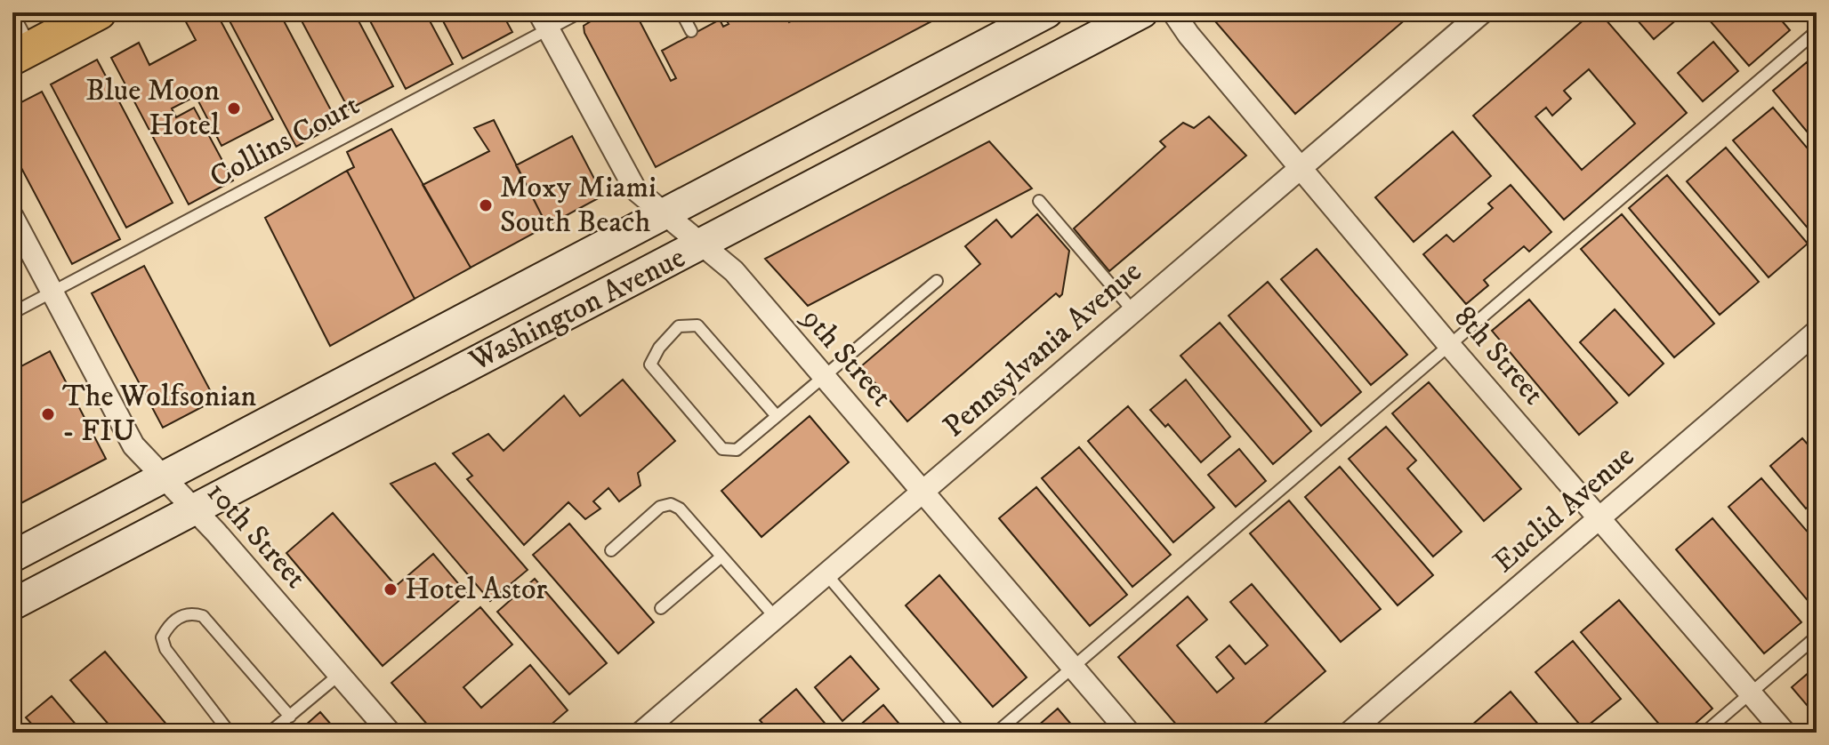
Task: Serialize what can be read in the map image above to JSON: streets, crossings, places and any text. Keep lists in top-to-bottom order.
{
  "streets": {
    "main road": ["Washington Avenue"],
    "street": [
      "Pennsylvania Avenue",
      "8th Street",
      "9th Street",
      "Euclid Avenue",
      "10th Street"
    ],
    "lane": ["Collins Court"]
  },
  "crossings": [
    ["Collins Court", "9th Street"],
    ["Collins Court", "10th Street"],
    ["Washington Avenue", "9th Street"],
    ["Washington Avenue", "10th Street"],
    ["Pennsylvania Avenue", "8th Street"],
    ["Pennsylvania Avenue", "9th Street"],
    ["8th Street", "Euclid Avenue"]
  ],
  "places": [
    "Blue Moon Hotel",
    "Moxy Miami South Beach",
    "The Wolfsonian - FIU",
    "Hotel Astor"
  ]
}
